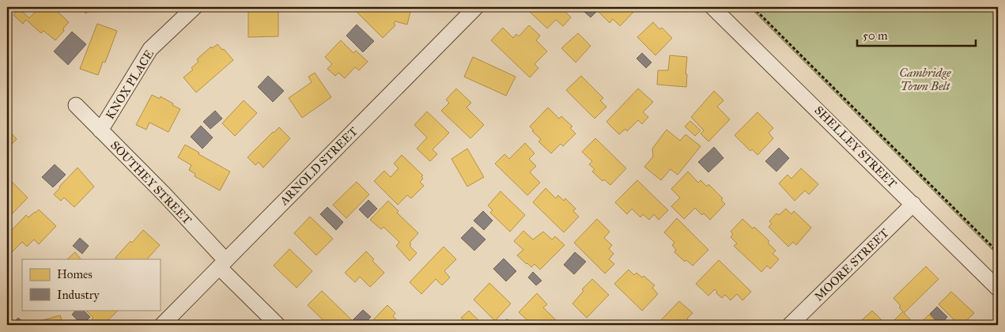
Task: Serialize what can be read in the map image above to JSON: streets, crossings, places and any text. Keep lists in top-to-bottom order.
{
  "streets": {
    "street": [
      "KNOX PLACE",
      "SHELLEY STREET",
      "ARNOLD STREET",
      "SOUTHEY STREET",
      "MOORE STREET"
    ]
  },
  "crossings": [
    ["KNOX PLACE", "SOUTHEY STREET"],
    ["SHELLEY STREET", "MOORE STREET"],
    ["ARNOLD STREET", "SOUTHEY STREET"]
  ],
  "parks": ["Cambridge Town Belt"],
  "legend": ["Homes", "Industry"],
  "scale_bar": "50 m"
}
